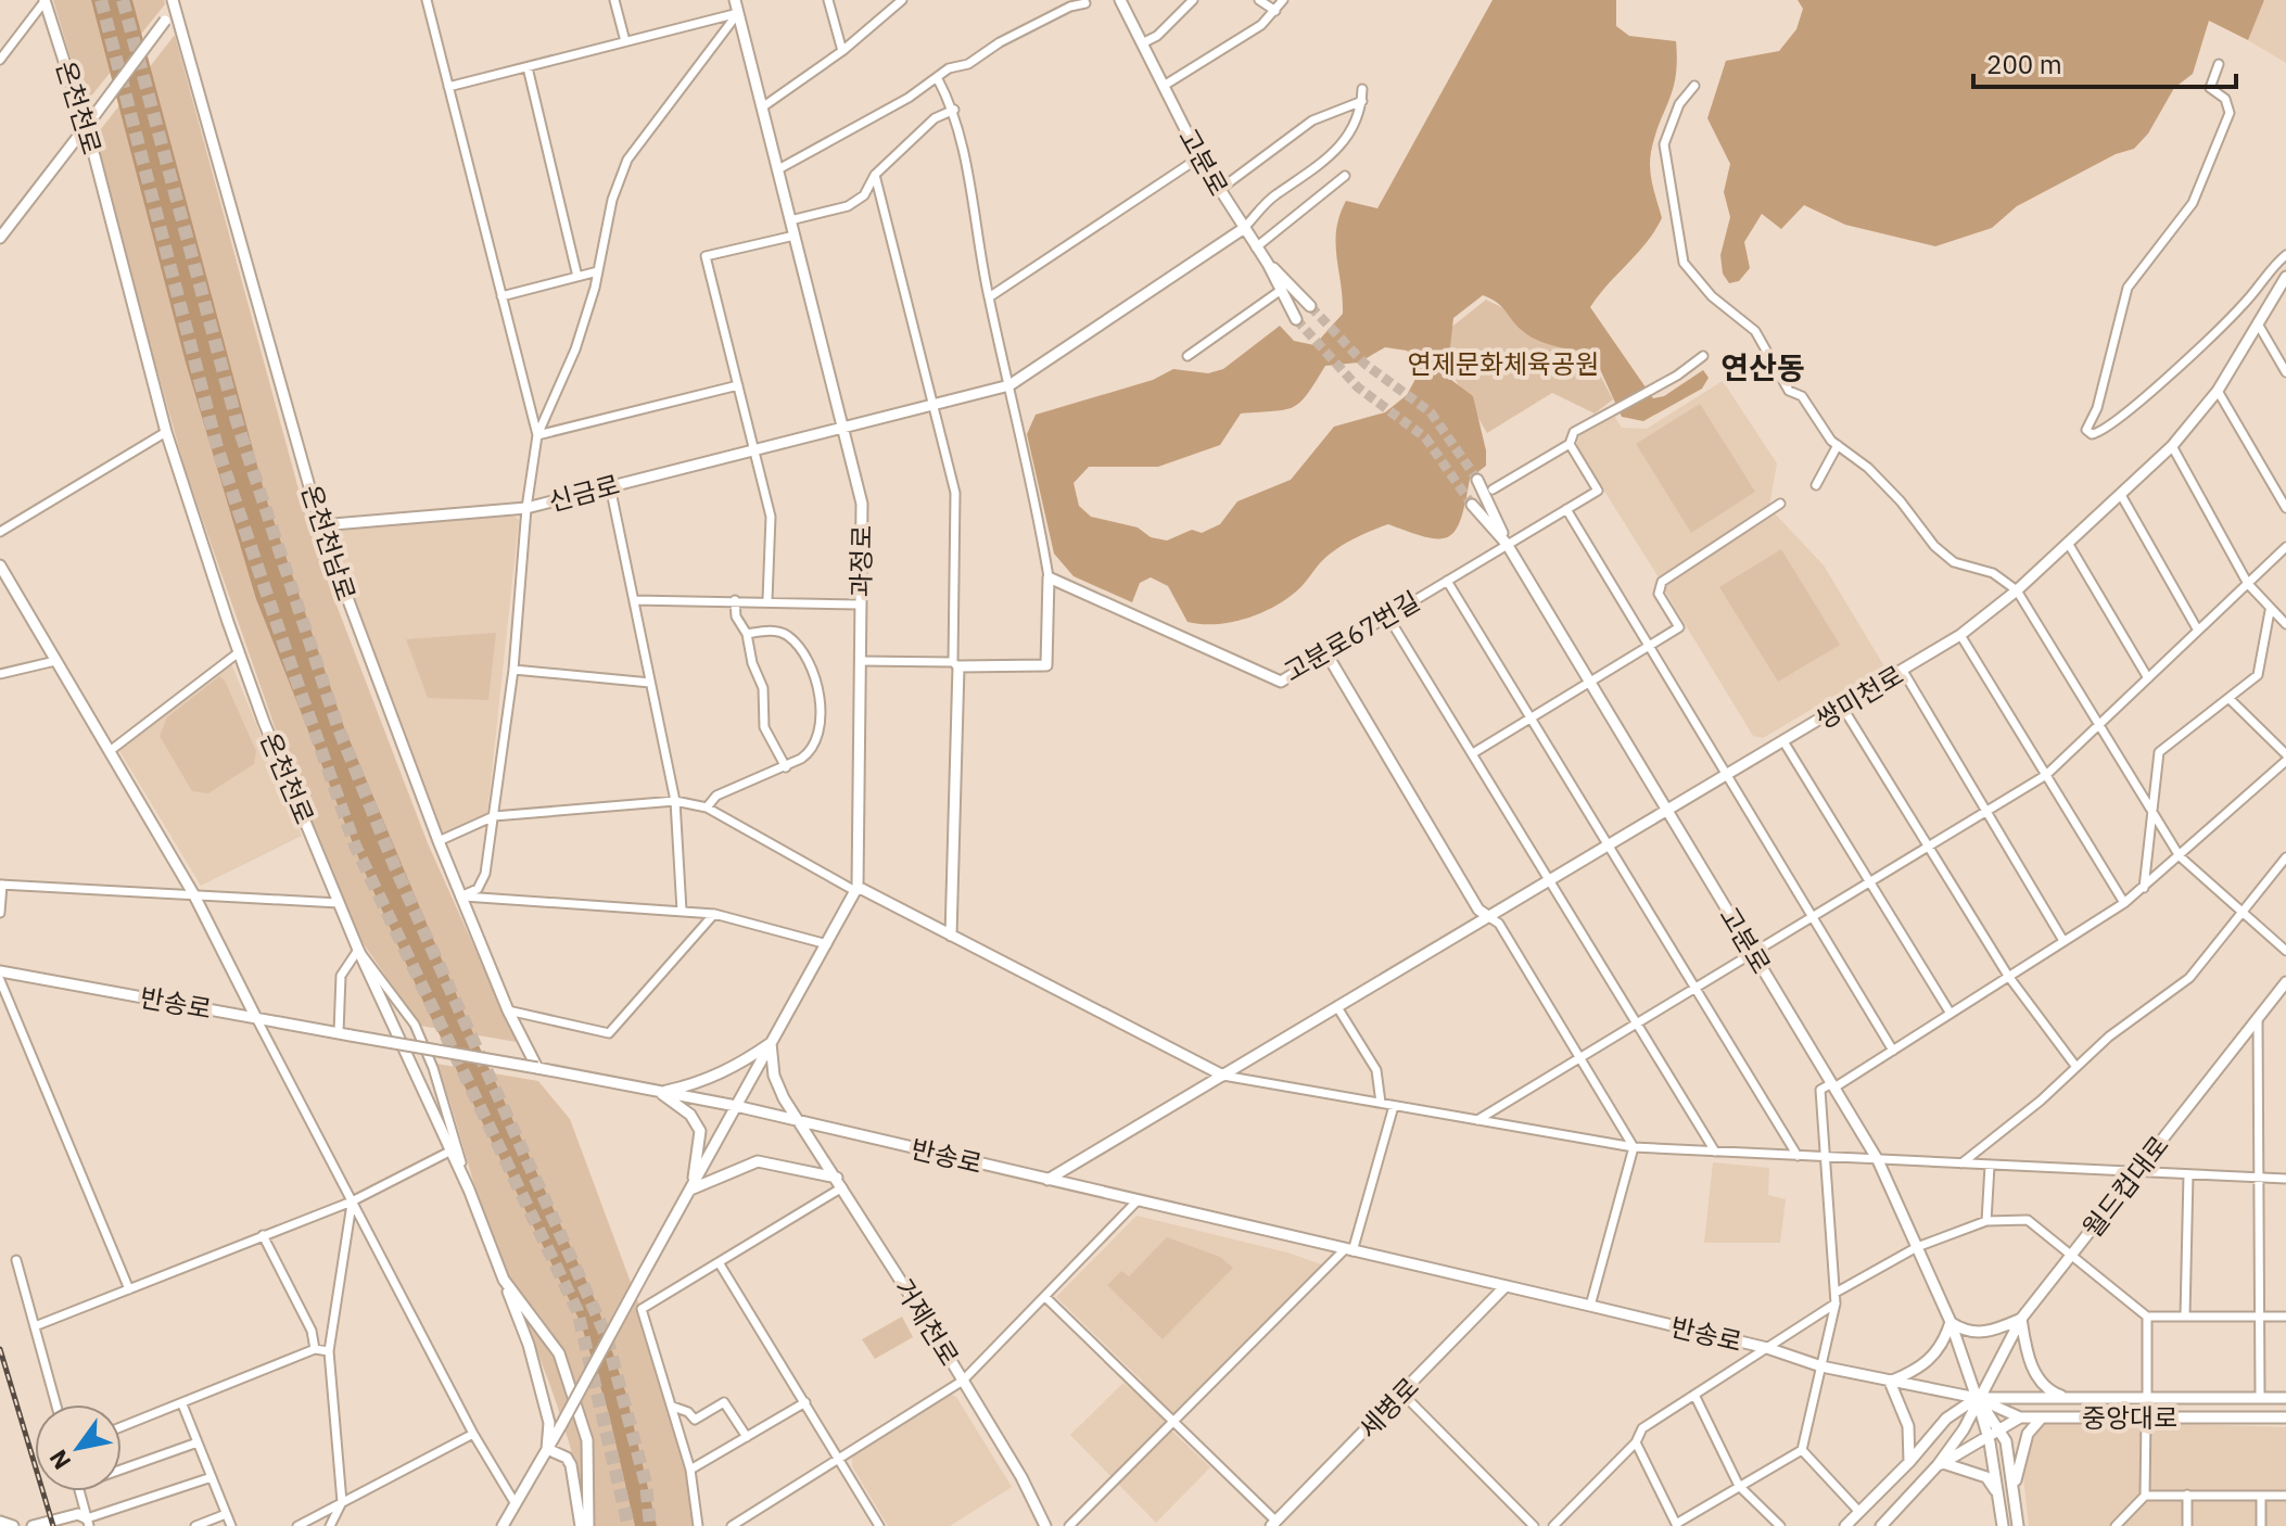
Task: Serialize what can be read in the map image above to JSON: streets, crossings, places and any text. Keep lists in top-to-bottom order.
{
  "streets": {
    "main road": [
      "온천천로",
      "고분로",
      "신금로",
      "온천천남로",
      "과정로",
      "고분로67번길",
      "쌍미천로",
      "반송로",
      "월드컵대로",
      "거제천로",
      "세병로",
      "중앙대로"
    ]
  },
  "crossings": [
    ["고분로", "고분로67번길"],
    ["고분로", "쌍미천로"],
    ["고분로", "반송로"],
    ["고분로", "월드컵대로"],
    ["고분로", "중앙대로"],
    ["신금로", "온천천남로"],
    ["신금로", "과정로"],
    ["온천천남로", "반송로"],
    ["과정로", "반송로"],
    ["과정로", "거제천로"],
    ["쌍미천로", "반송로"],
    ["반송로", "월드컵대로"],
    ["반송로", "거제천로"],
    ["반송로", "세병로"],
    ["반송로", "중앙대로"],
    ["월드컵대로", "중앙대로"]
  ],
  "districts": ["연산동"],
  "parks": ["연제문화체육공원"],
  "scale_bar": "200 m",
  "north": "bottom left"
}
